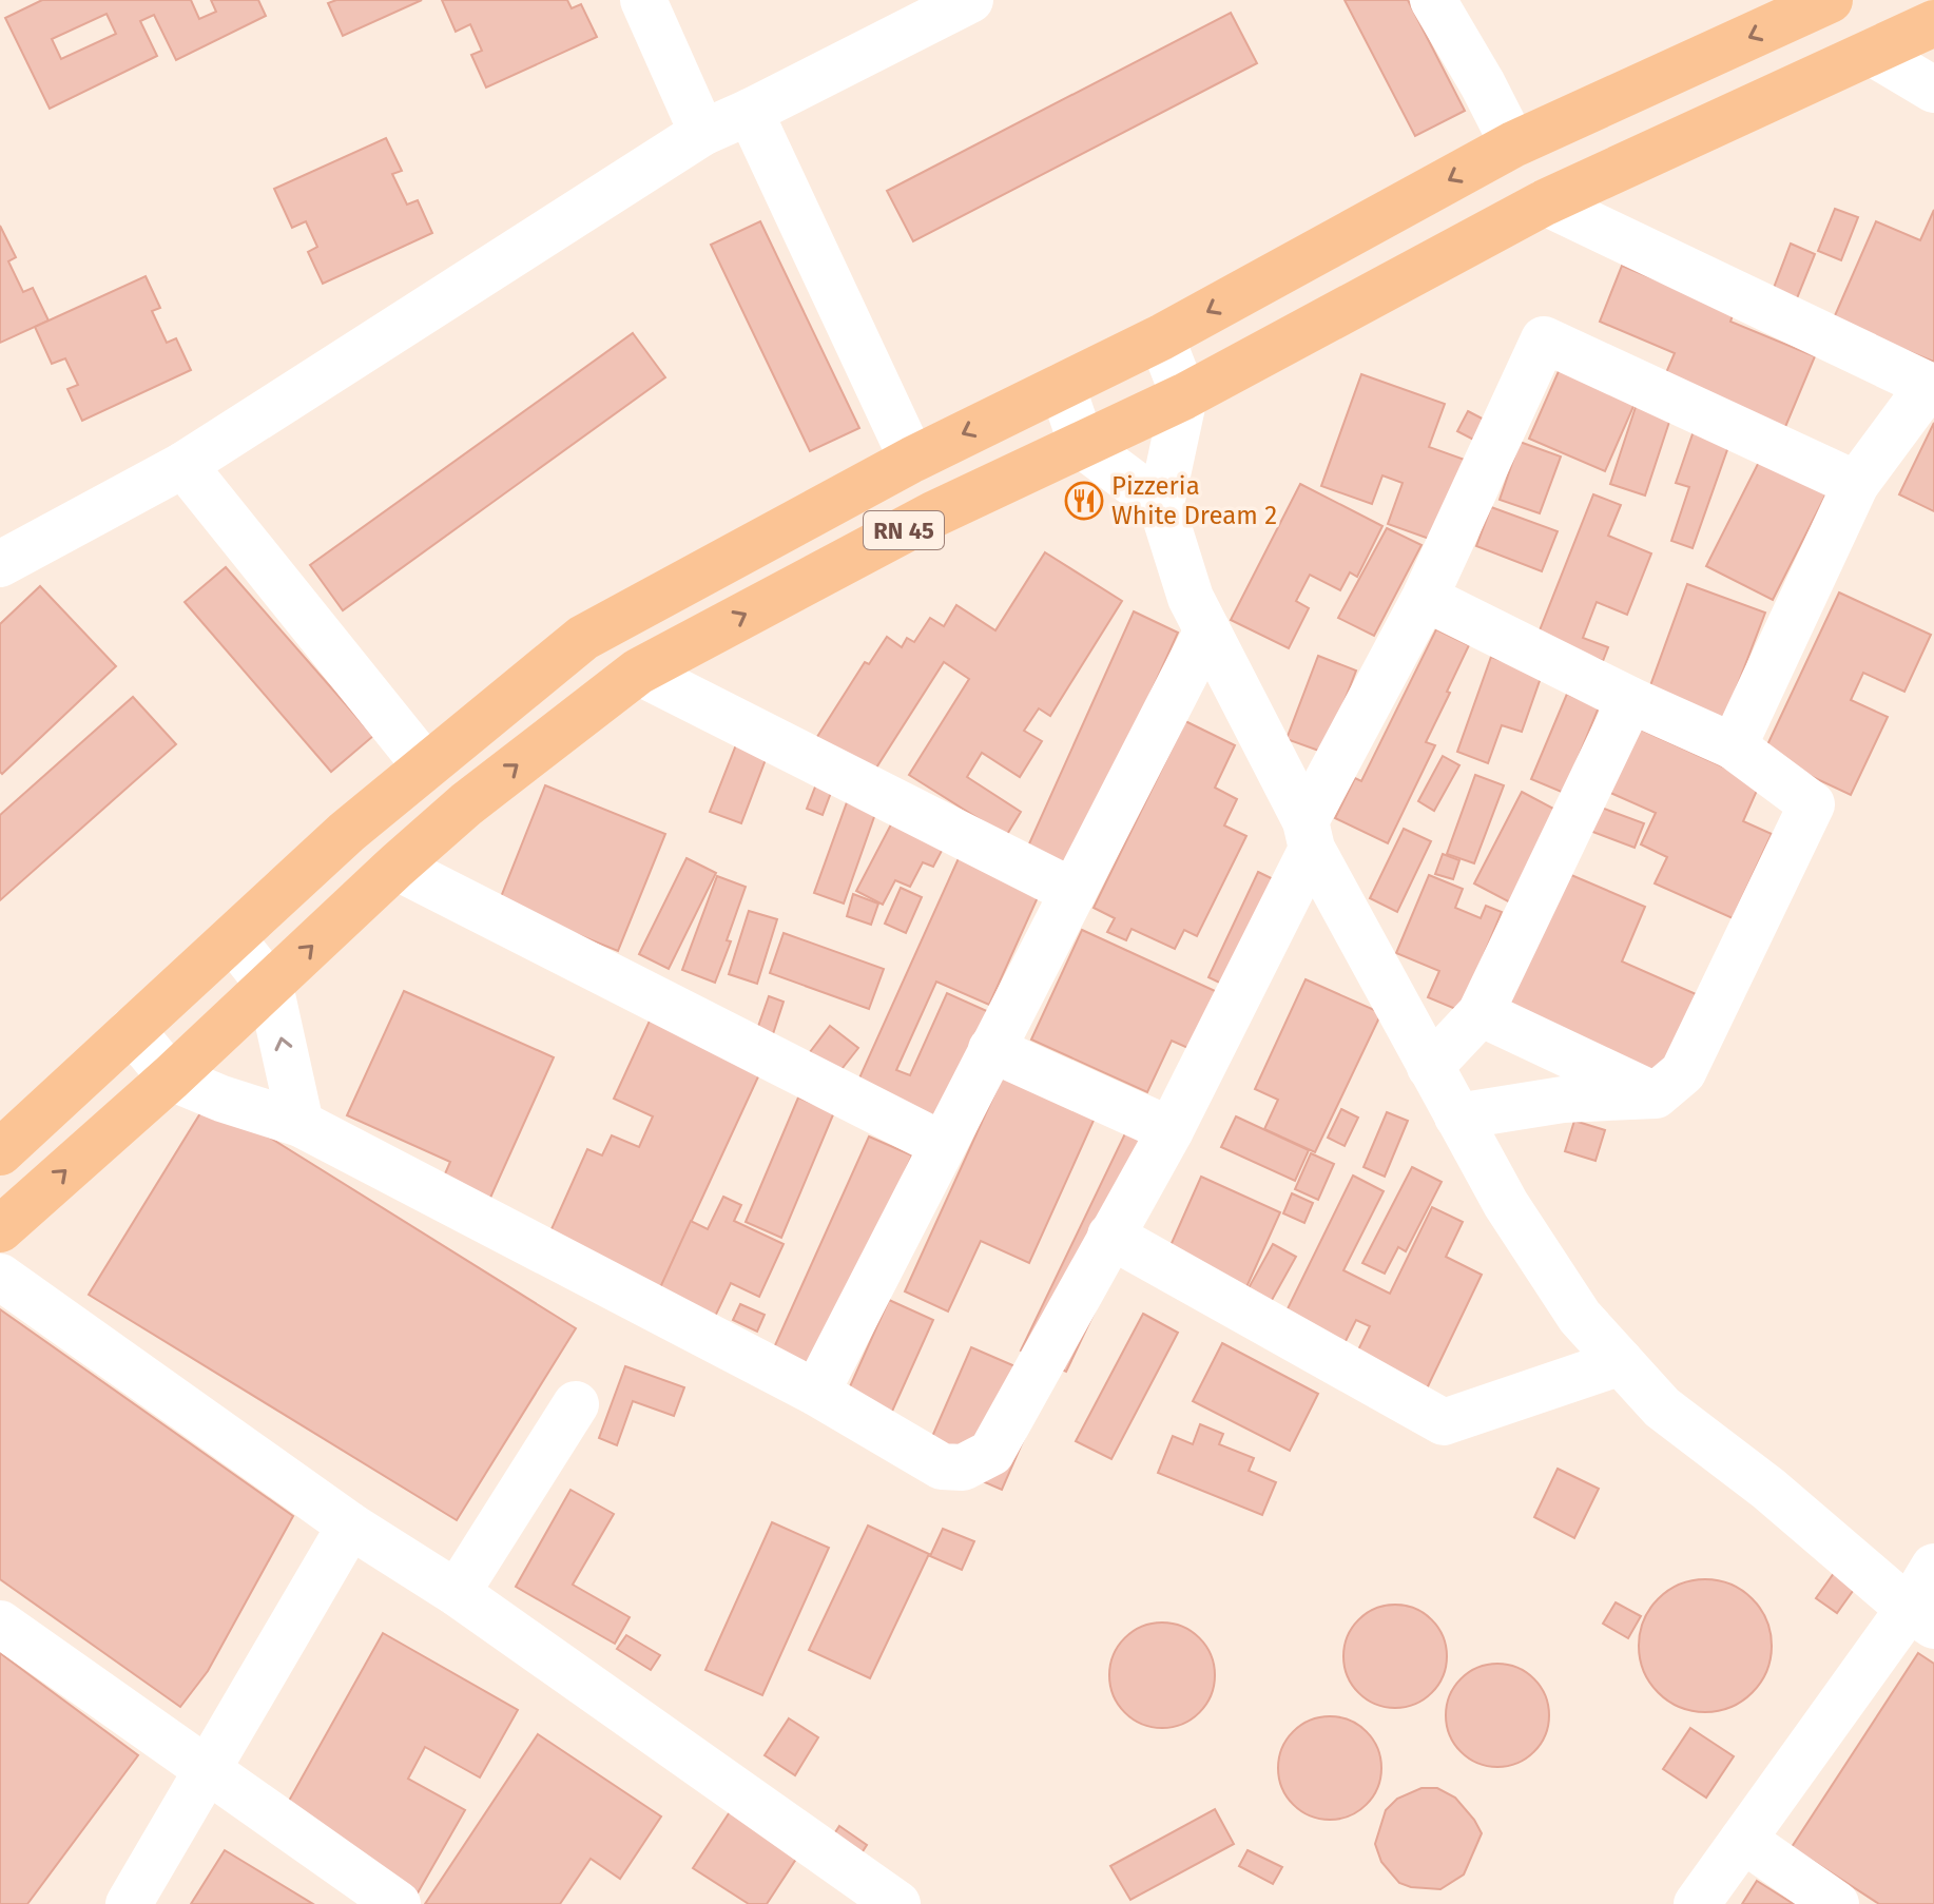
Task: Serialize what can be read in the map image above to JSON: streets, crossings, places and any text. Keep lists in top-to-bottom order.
{
  "streets": {
    "main road": ["RN 45"]
  },
  "places": {
    "restaurant": ["Pizzeria White Dream 2"]
  }
}
